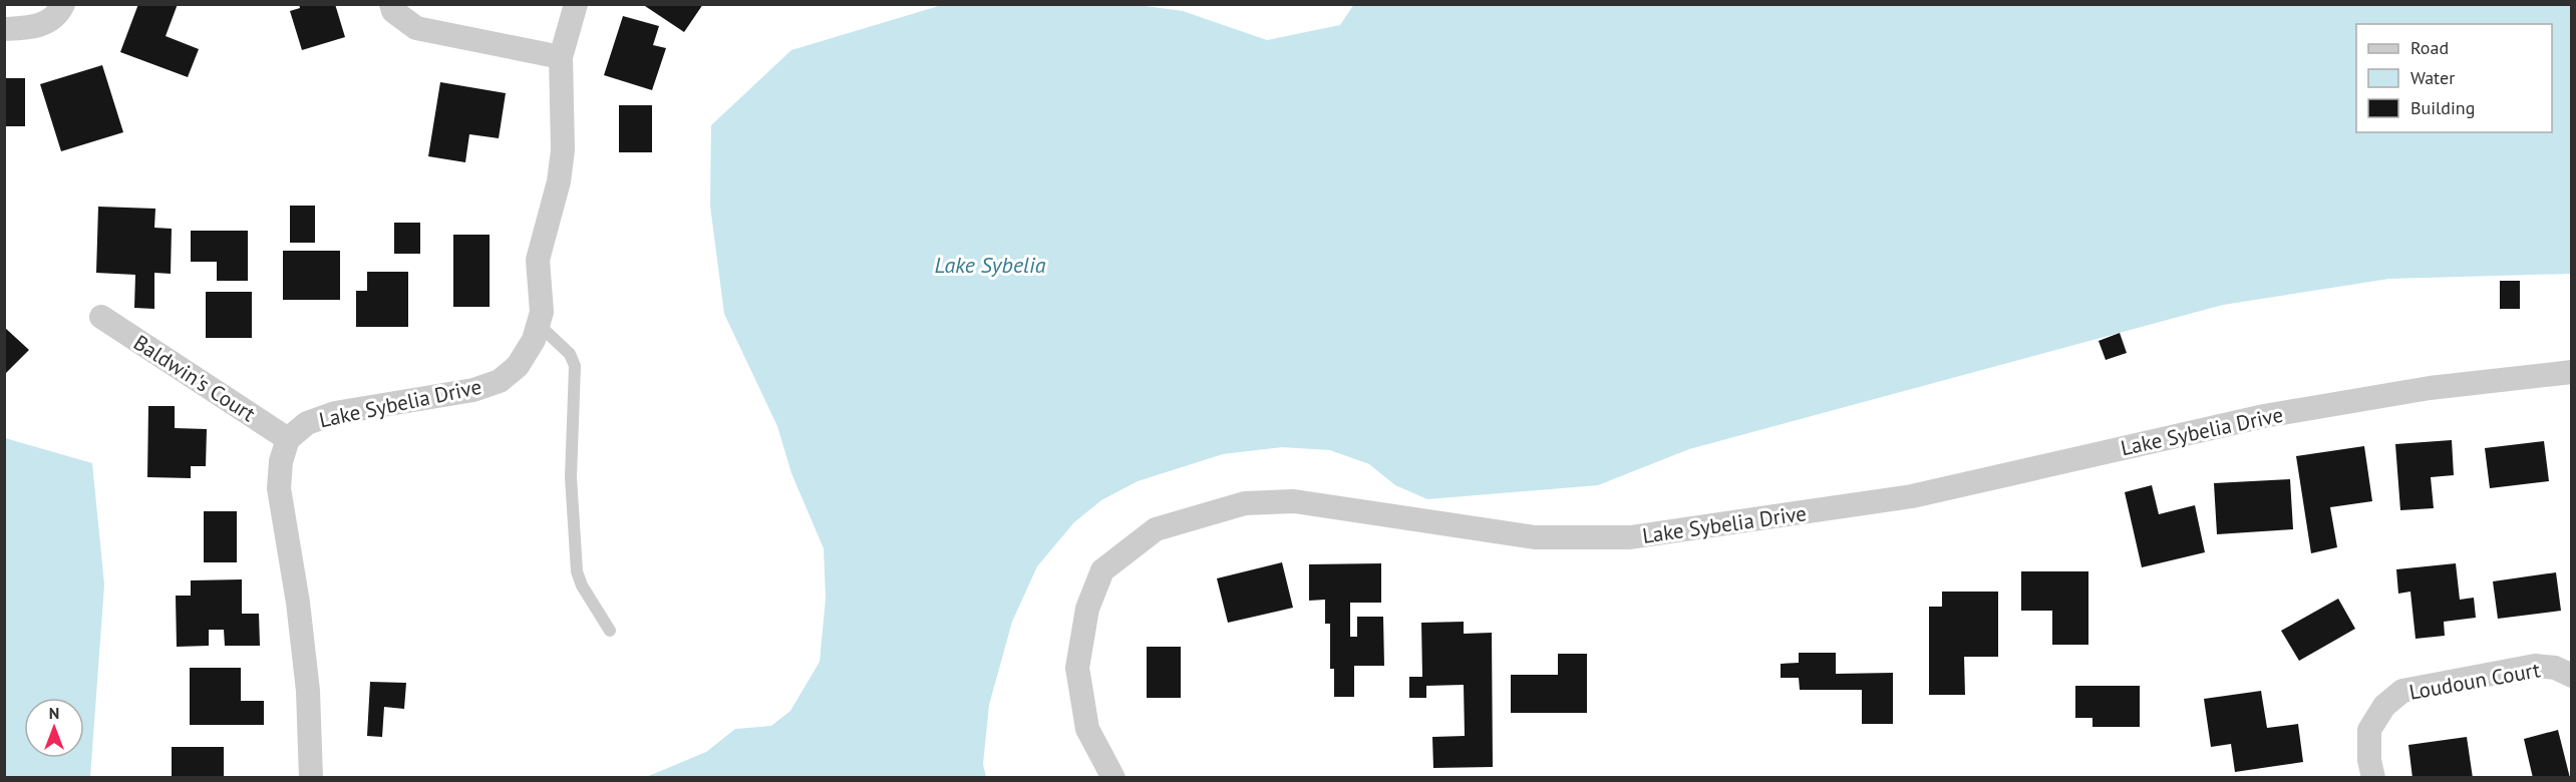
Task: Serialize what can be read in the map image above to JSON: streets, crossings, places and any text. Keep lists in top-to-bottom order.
{
  "streets": {
    "street": ["Baldwin's Court", "Lake Sybelia Drive", "Loudoun Court"]
  },
  "crossings": [
    ["Baldwin's Court", "Lake Sybelia Drive"]
  ],
  "water": ["Lake Sybelia"],
  "legend": ["Road", "Water", "Building"],
  "north": "top"
}
